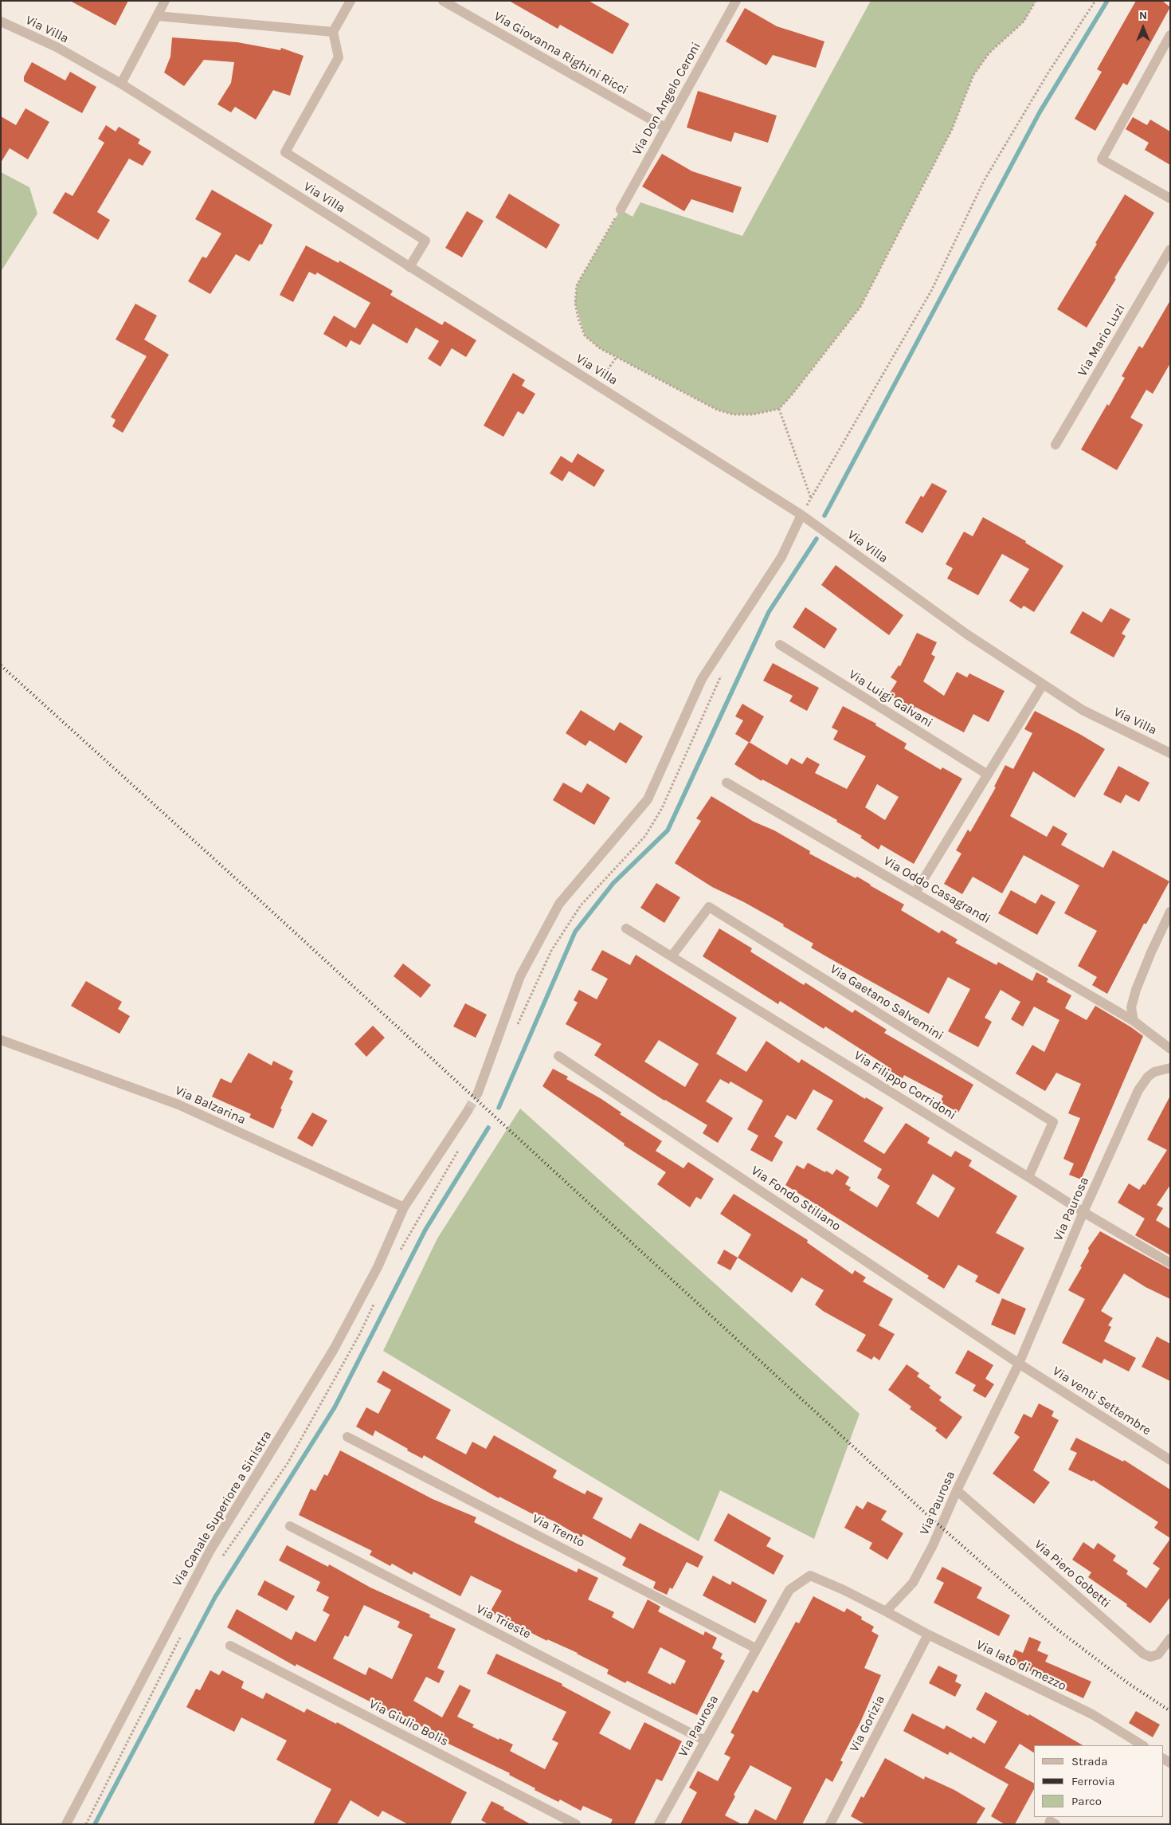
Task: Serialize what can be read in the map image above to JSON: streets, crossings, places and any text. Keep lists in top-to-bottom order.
{
  "streets": {
    "street": [
      "Via Villa",
      "Via Giovanna Righini Ricci",
      "Via Don Angelo Ceroni",
      "Via Mario Luzi",
      "Via Luigi Galvani",
      "Via Oddo Casagrandi",
      "Via Gaetano Salvemini",
      "Via Filippo Corridoni",
      "Via Balzarina",
      "Via Fondo Stiliano",
      "Via Paurosa",
      "Via venti Settembre",
      "Via Canale Superiore a Sinistra",
      "Via Trento",
      "Via Piero Gobetti",
      "Via Trieste",
      "Via lato di mezzo",
      "Via Giulio Bolis",
      "Via Gorizia"
    ]
  },
  "crossings": [
    ["Via Giovanna Righini Ricci", "Via Don Angelo Ceroni"],
    ["Via Gaetano Salvemini", "Via Filippo Corridoni"],
    ["Via Filippo Corridoni", "Via Paurosa"],
    ["Via Balzarina", "Via Canale Superiore a Sinistra"],
    ["Via Fondo Stiliano", "Via Paurosa"],
    ["Via Fondo Stiliano", "Via venti Settembre"],
    ["Via Paurosa", "Via venti Settembre"],
    ["Via Paurosa", "Via Trento"],
    ["Via Paurosa", "Via Piero Gobetti"],
    ["Via Paurosa", "Via Trieste"],
    ["Via Paurosa", "Via lato di mezzo"],
    ["Via lato di mezzo", "Via Gorizia"]
  ],
  "legend": ["Strada", "Ferrovia", "Parco"],
  "north": "top"
}
